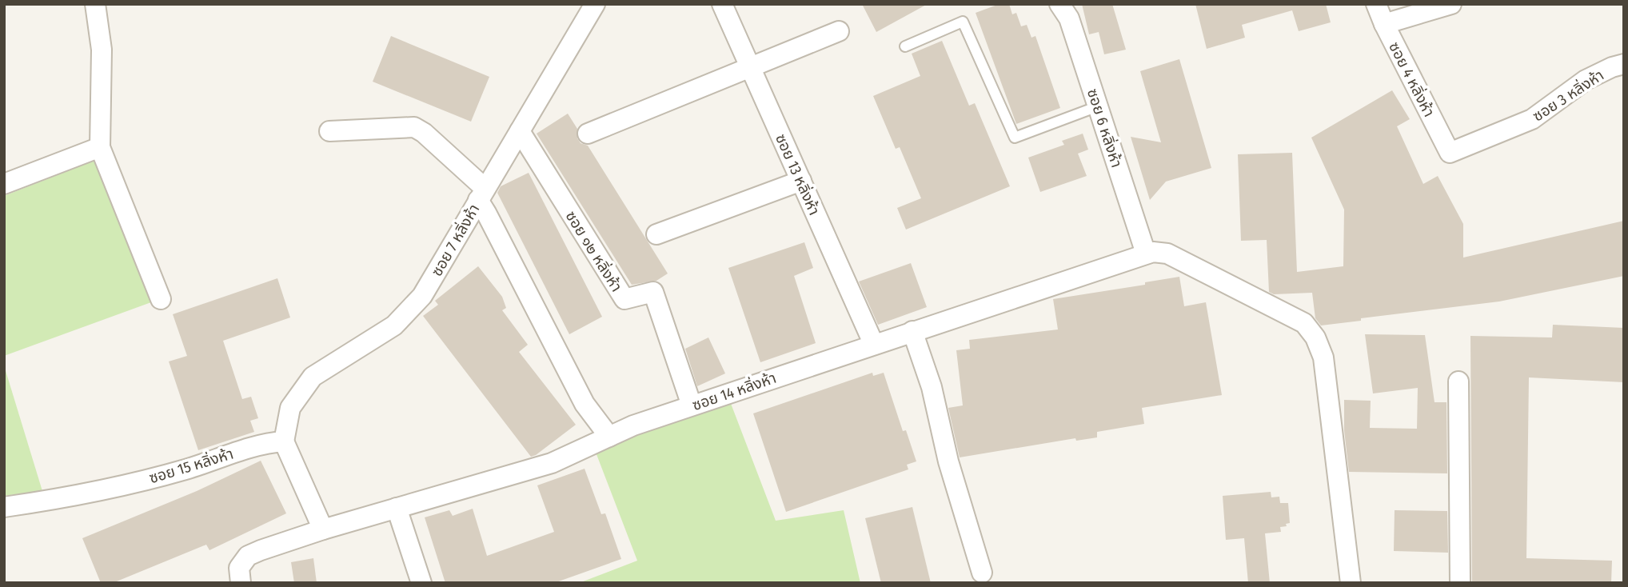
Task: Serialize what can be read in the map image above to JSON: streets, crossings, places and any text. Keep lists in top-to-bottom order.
{
  "streets": {
    "street": [
      "ซอย 4 หลิ่งห้า",
      "ซอย 3 หลิ่งห้า",
      "ซอย 6 หลิ่งห้า",
      "ซอย 13 หลิ่งห้า",
      "ซอย 7 หลิ่งห้า",
      "ซอย ๑๒ หลิ่งห้า",
      "ซอย 14 หลิ่งห้า",
      "ซอย 15 หลิ่งห้า"
    ]
  },
  "crossings": [
    ["ซอย 4 หลิ่งห้า", "ซอย 3 หลิ่งห้า"],
    ["ซอย 6 หลิ่งห้า", "ซอย 14 หลิ่งห้า"],
    ["ซอย 13 หลิ่งห้า", "ซอย 14 หลิ่งห้า"],
    ["ซอย 7 หลิ่งห้า", "ซอย ๑๒ หลิ่งห้า"],
    ["ซอย 7 หลิ่งห้า", "ซอย 15 หลิ่งห้า"],
    ["ซอย ๑๒ หลิ่งห้า", "ซอย 14 หลิ่งห้า"]
  ]
}
